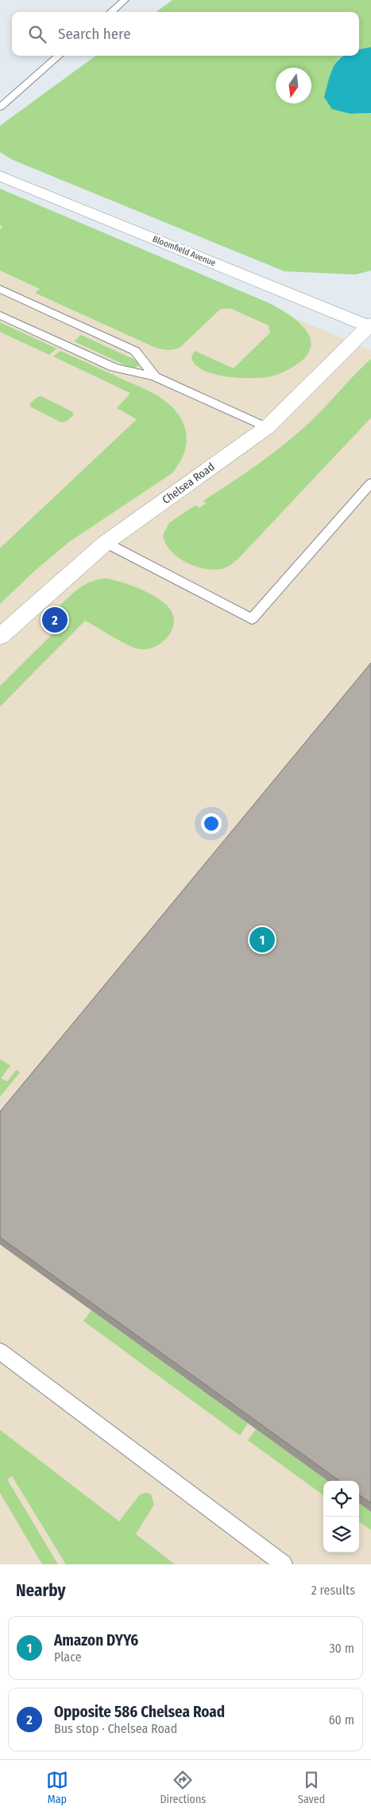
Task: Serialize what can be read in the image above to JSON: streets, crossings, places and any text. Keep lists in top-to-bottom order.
{
  "streets": {
    "street": ["Bloomfield Avenue", "Chelsea Road"]
  },
  "crossings": [
    ["Bloomfield Avenue", "Chelsea Road"]
  ],
  "north": "bottom",
  "page": {
    "search": "Search here",
    "pins": ["2", "1"],
    "heading": ["Nearby", "2 results"],
    "list": [
      {
        "mark": "1",
        "name": "Amazon DYY6",
        "note": "Place",
        "value": "30 m"
      },
      {
        "mark": "2",
        "name": "Opposite 586 Chelsea Road",
        "note": "Bus stop · Chelsea Road",
        "value": "60 m"
      }
    ],
    "nav": ["Map", "Directions", "Saved"]
  }
}
